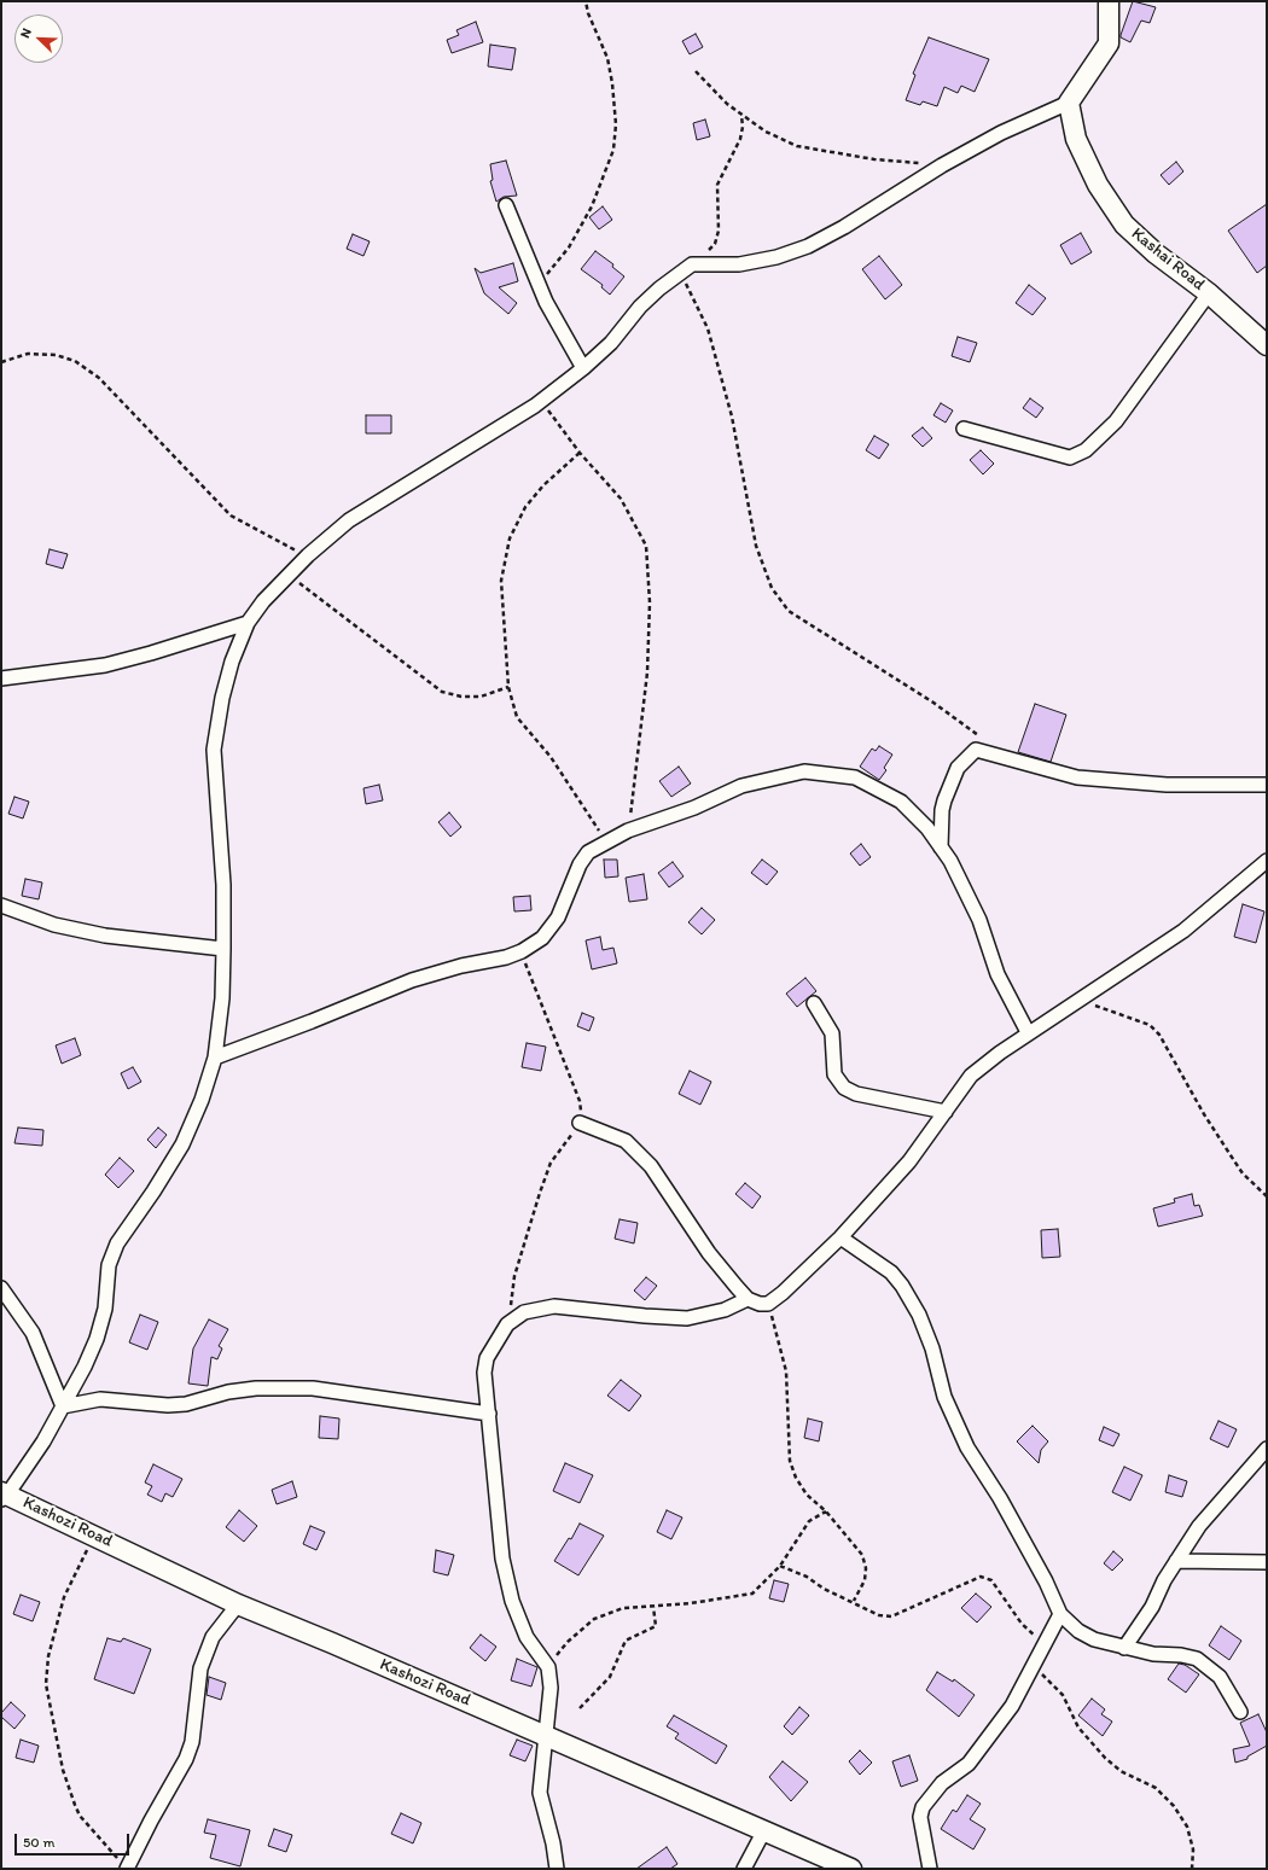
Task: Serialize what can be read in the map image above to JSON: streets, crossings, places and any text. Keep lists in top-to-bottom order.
{
  "streets": {
    "main road": ["Kashai Road", "Kashozi Road"]
  },
  "scale_bar": "50 m",
  "north": "top left"
}
